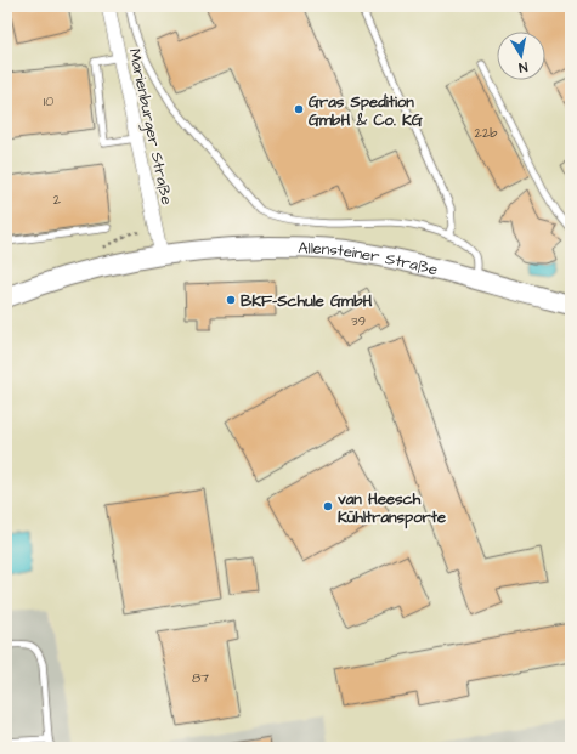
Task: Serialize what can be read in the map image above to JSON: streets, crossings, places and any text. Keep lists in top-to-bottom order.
{
  "streets": {
    "street": ["Marienburger Straße", "Allensteiner Straße"]
  },
  "crossings": [
    ["Marienburger Straße", "Allensteiner Straße"]
  ],
  "places": ["Gras Spedition GmbH & Co. KG", "BKF-Schule GmbH", "van Heesch Kühltransporte"],
  "house_numbers": [
    "10",
    "22b",
    "2",
    "39",
    "87"
  ],
  "north": "bottom"
}
